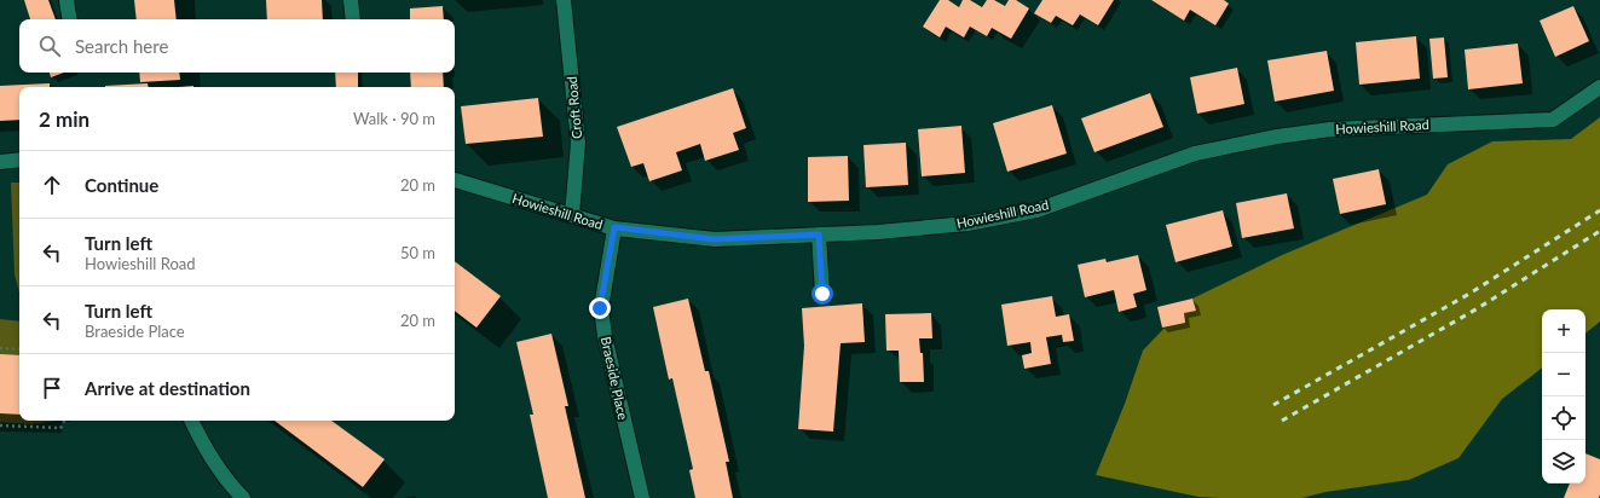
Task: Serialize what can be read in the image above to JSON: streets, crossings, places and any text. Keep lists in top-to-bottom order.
{
  "streets": {
    "street": ["Croft Road", "Howieshill Road", "Braeside Place"]
  },
  "crossings": [
    ["Croft Road", "Howieshill Road"],
    ["Howieshill Road", "Braeside Place"]
  ],
  "page": {
    "search": "Search here",
    "heading": ["2 min", "Walk · 90 m"],
    "list": [
      ["Continue", "20 m"],
      ["Turn left", "Howieshill Road", "50 m"],
      ["Turn left", "Braeside Place", "20 m"],
      "Arrive at destination"
    ],
    "map_buttons": ["+", "−"]
  }
}
